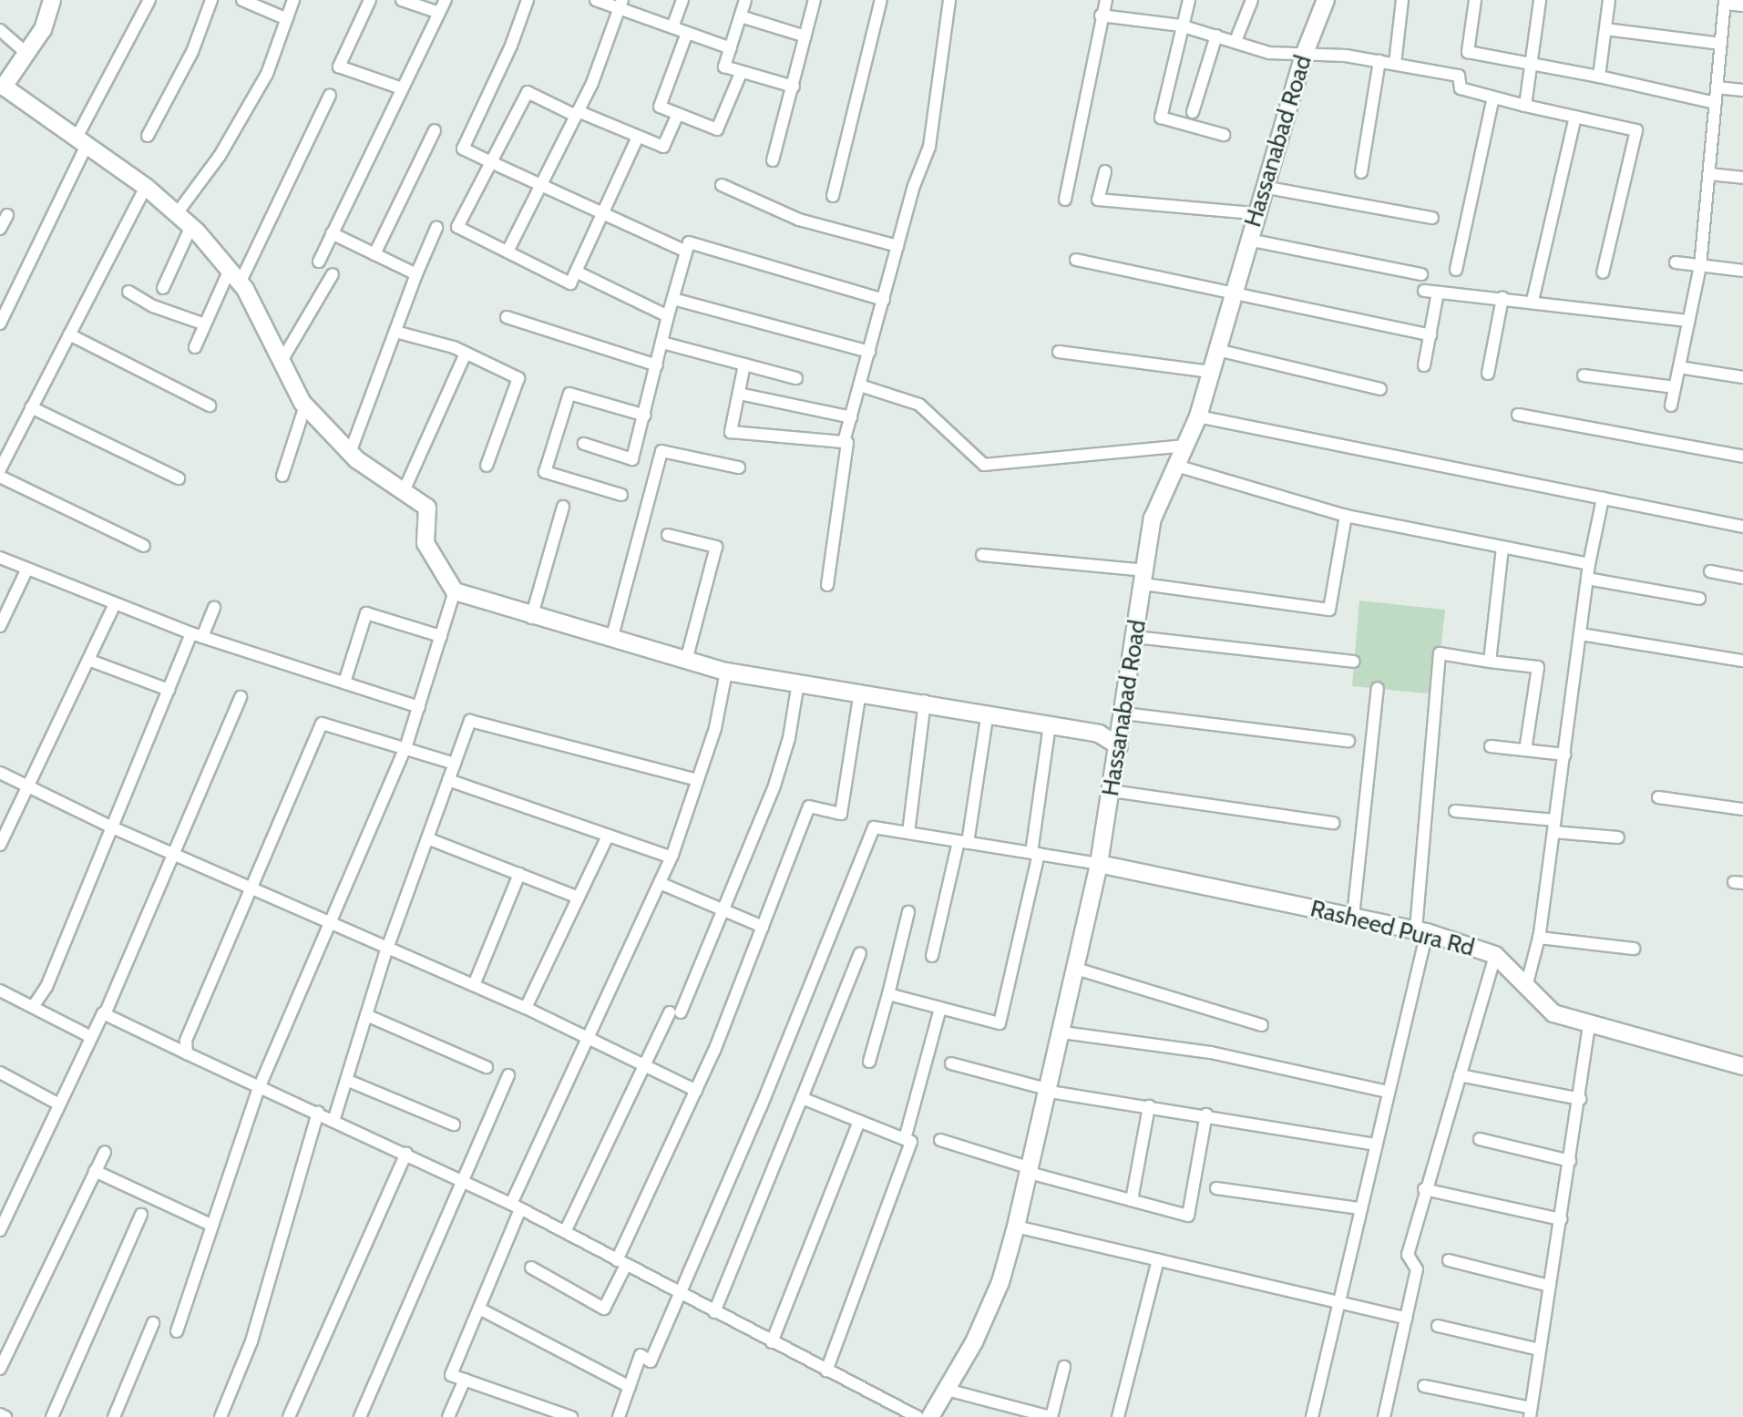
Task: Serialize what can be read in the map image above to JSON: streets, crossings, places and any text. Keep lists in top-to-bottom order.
{
  "streets": {
    "street": ["Hassanabad Road", "Rasheed Pura Rd"]
  },
  "crossings": [
    ["Hassanabad Road", "Rasheed Pura Rd"]
  ]
}
